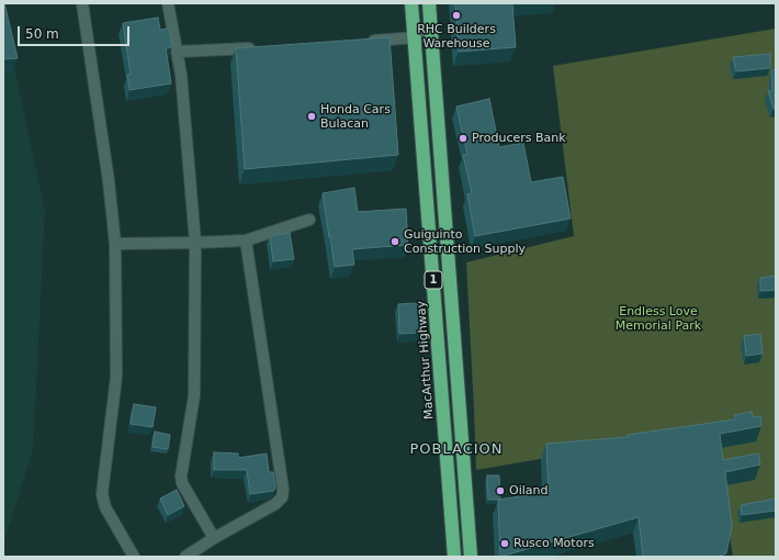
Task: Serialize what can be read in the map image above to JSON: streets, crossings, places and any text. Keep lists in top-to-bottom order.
{
  "streets": {
    "highway": ["1", "MacArthur Highway"]
  },
  "districts": ["POBLACION"],
  "parks": ["Endless Love Memorial Park"],
  "places": [
    "RHC Builders Warehouse",
    "Honda Cars Bulacan",
    "Producers Bank",
    "Guiguinto Construction Supply",
    "Oiland",
    "Rusco Motors"
  ],
  "scale_bar": "50 m"
}
